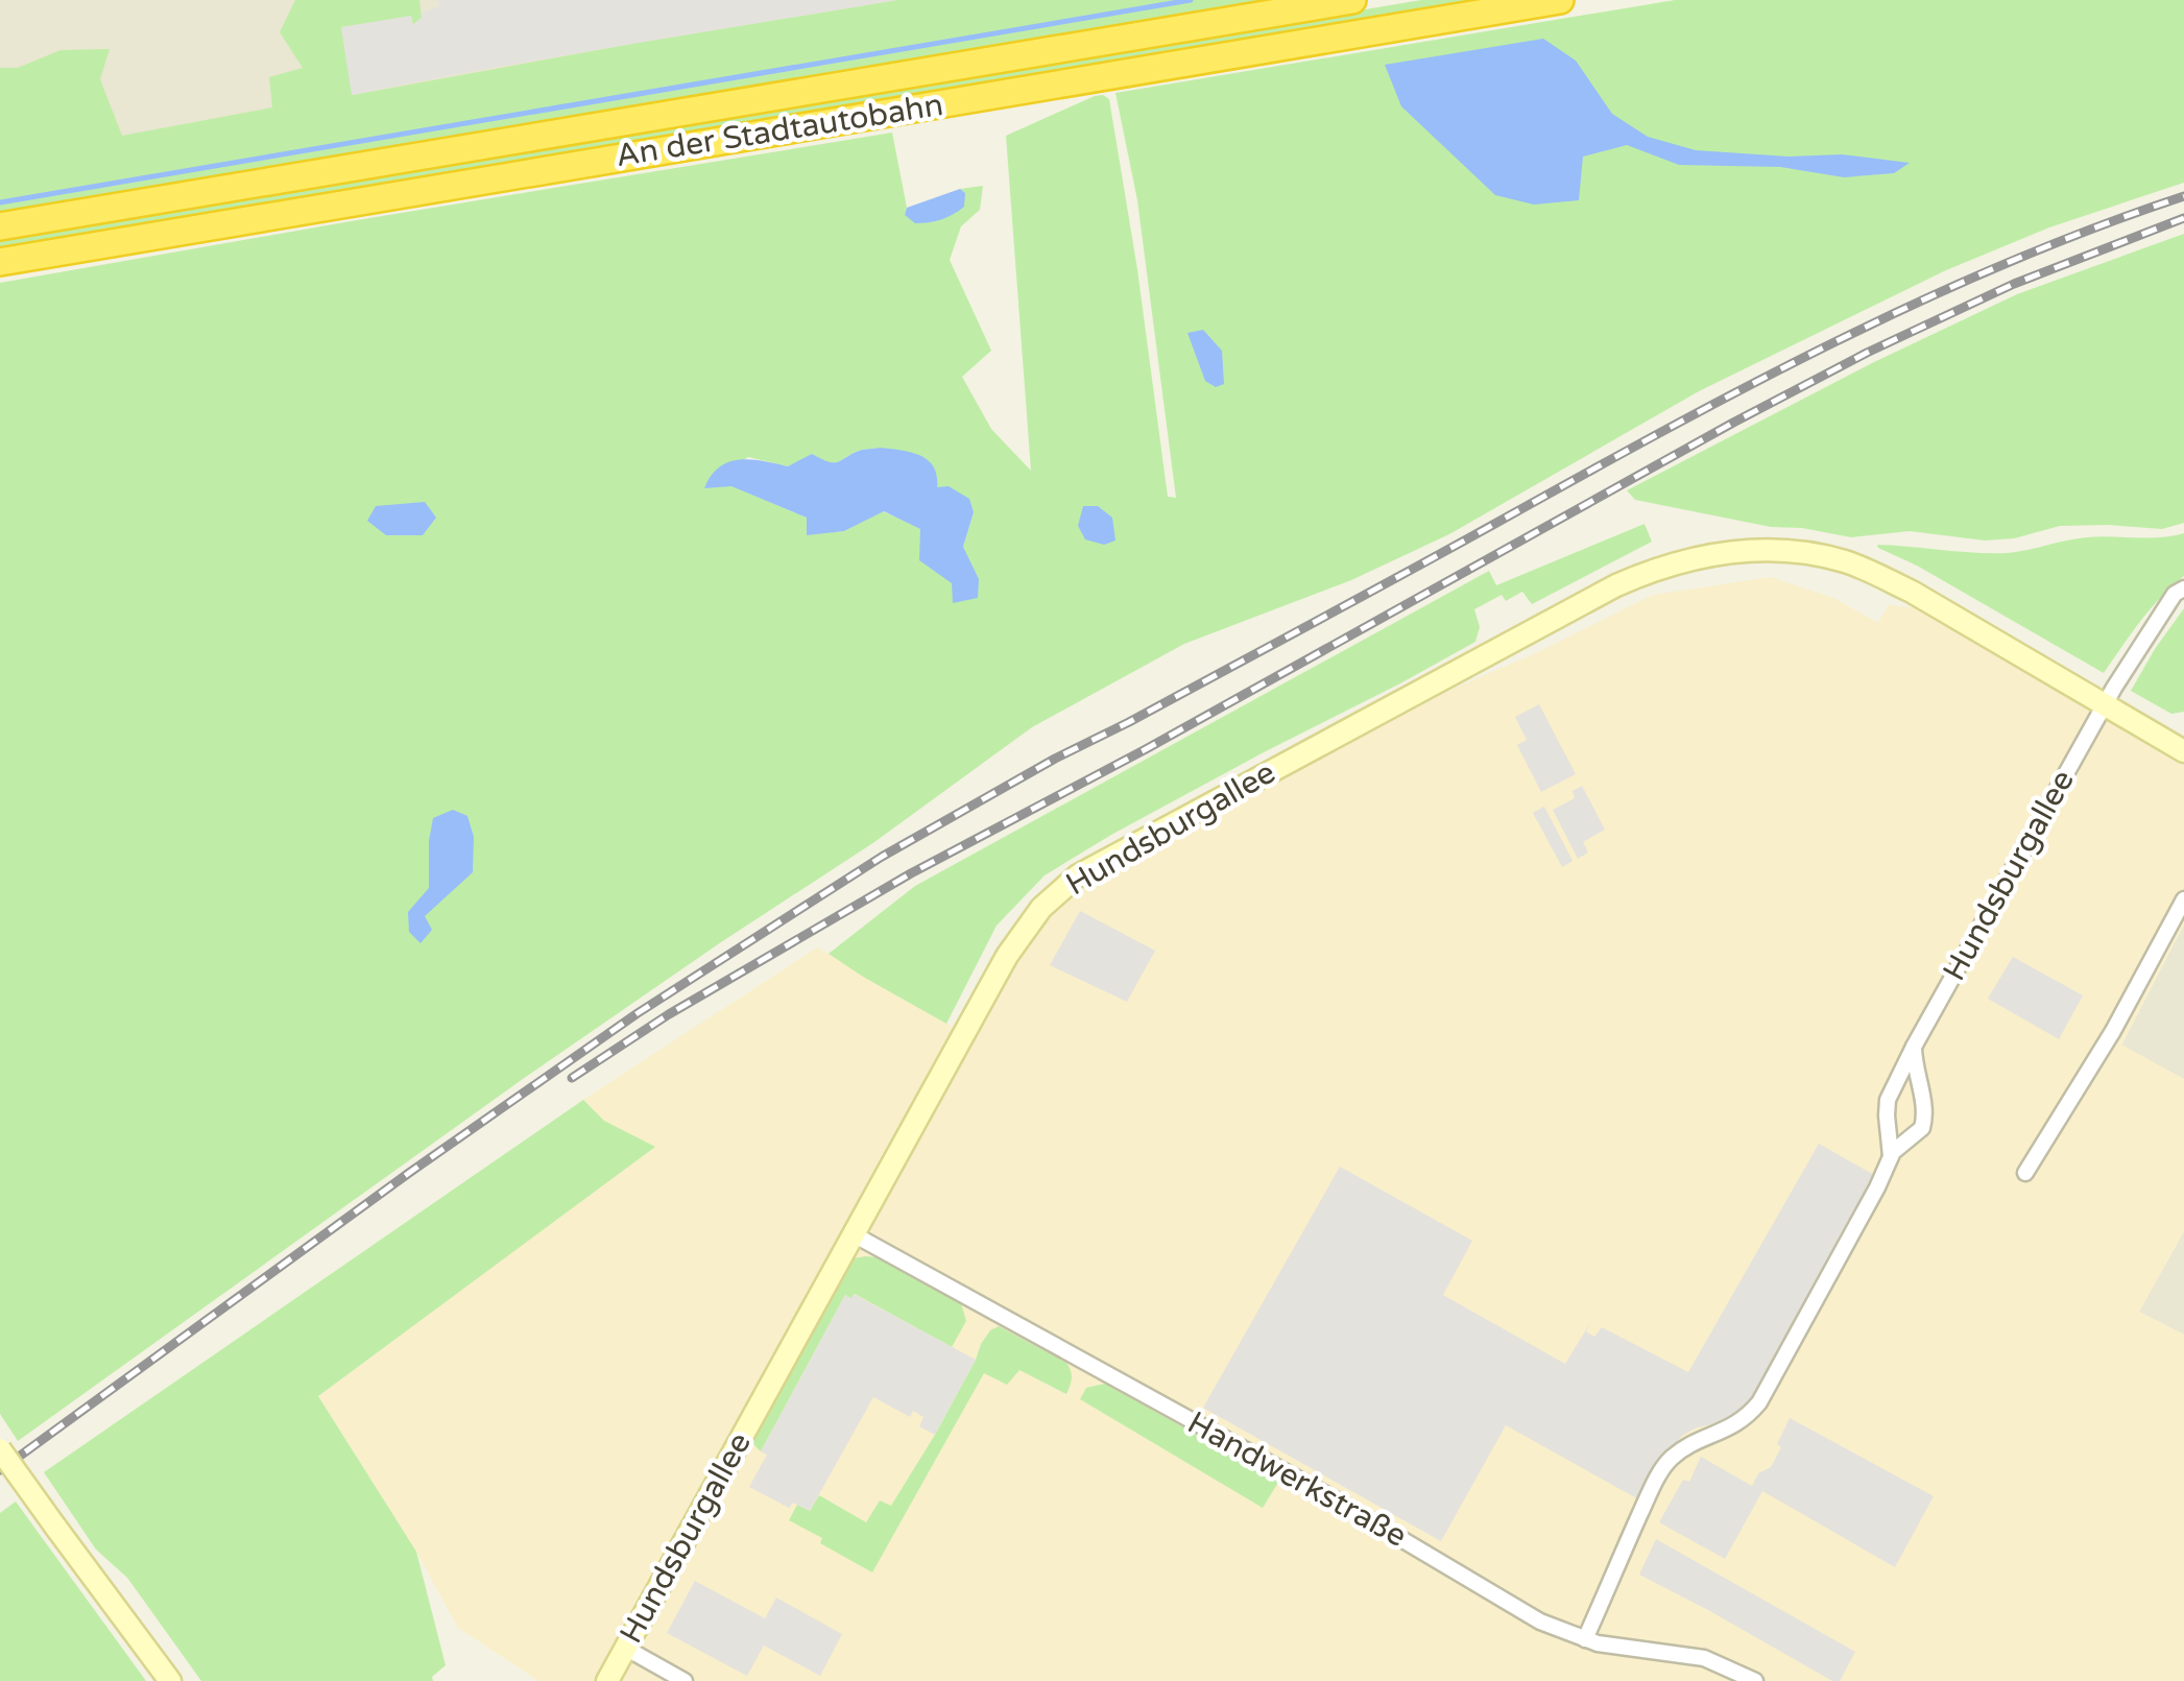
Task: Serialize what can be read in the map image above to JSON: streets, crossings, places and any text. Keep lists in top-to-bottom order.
{
  "streets": {
    "highway": ["An der Stadtautobahn"],
    "street": ["Hundsburgallee", "Handwerkstraße"]
  },
  "crossings": [
    ["Hundsburgallee", "Handwerkstraße"]
  ]
}
